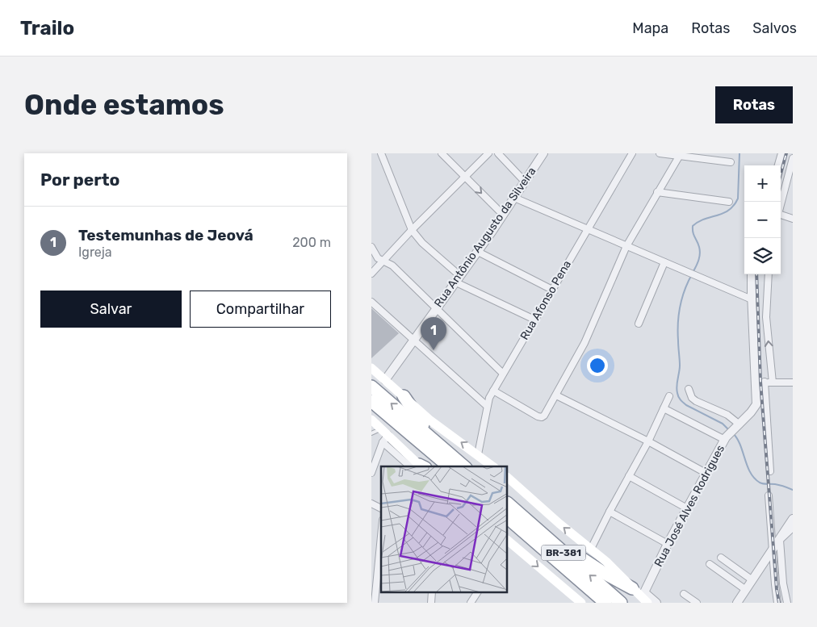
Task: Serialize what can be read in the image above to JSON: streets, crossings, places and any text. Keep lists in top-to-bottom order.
{
  "streets": {
    "highway": ["BR-381"],
    "street": ["Rua Antônio Augusto da Silveira", "Rua Afonso Pena", "Rua José Alves Rodrigues"]
  },
  "page": {
    "header": "Trailo",
    "nav": ["Mapa", "Rotas", "Salvos"],
    "buttons": [
      "Rotas",
      ["Salvar", "Compartilhar"]
    ],
    "title": "Onde estamos",
    "heading": "Por perto",
    "map_buttons": ["+", "−"],
    "list": [
      {
        "mark": "1",
        "name": "Testemunhas de Jeová",
        "note": "Igreja",
        "value": "200 m"
      }
    ],
    "pins": "1"
  }
}
